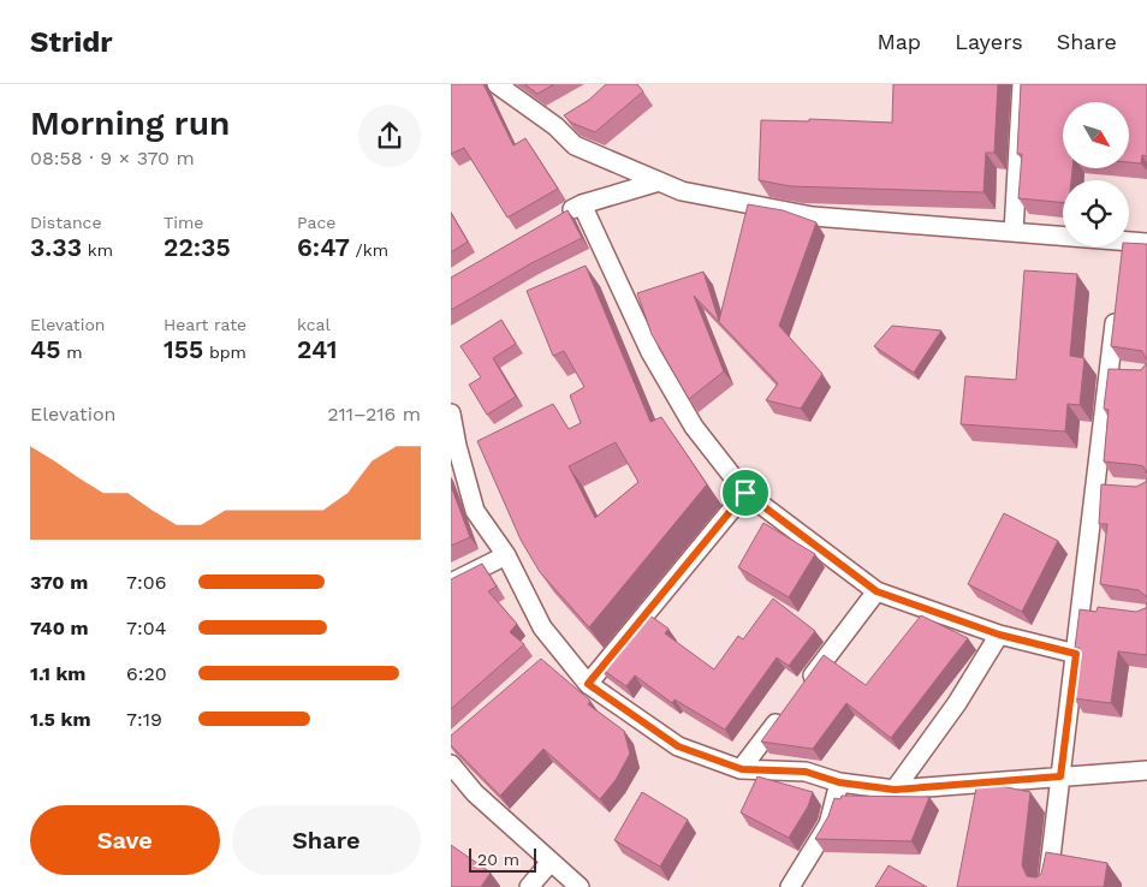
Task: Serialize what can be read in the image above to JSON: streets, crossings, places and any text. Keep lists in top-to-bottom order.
{
  "scale_bar": "20 m",
  "north": "bottom right",
  "page": {
    "header": "Stridr",
    "nav": ["Map", "Layers", "Share"],
    "heading": ["Morning run", "08:58 · 9 × 370 m"],
    "stats": [
      ["Distance", "3.33 km"],
      ["Time", "22:35"],
      ["Pace", "6:47 /km"],
      ["Elevation", "45 m"],
      ["Heart rate", "155 bpm"],
      ["kcal", "241"]
    ],
    "chart": ["Elevation", "211–216 m"],
    "list": [
      {
        "name": "370 m",
        "note": "7:06"
      },
      {
        "name": "740 m",
        "note": "7:04"
      },
      {
        "name": "1.1 km",
        "note": "6:20"
      },
      {
        "name": "1.5 km",
        "note": "7:19"
      }
    ],
    "buttons": ["Save", "Share"],
    "scale": "20 m"
  }
}
